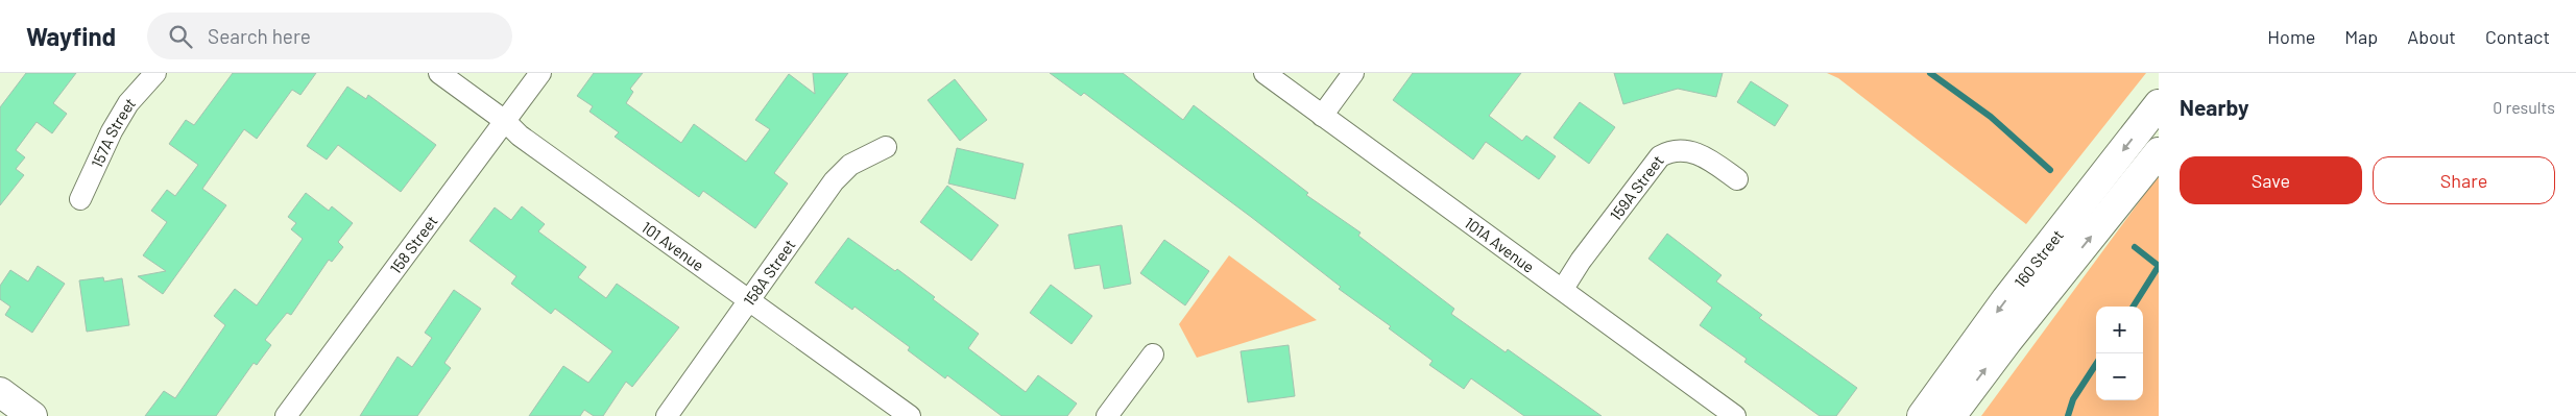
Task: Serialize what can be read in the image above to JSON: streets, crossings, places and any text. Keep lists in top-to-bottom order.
{
  "streets": {
    "main road": ["160 Street"],
    "street": [
      "157A Street",
      "159A Street",
      "101A Avenue",
      "158 Street",
      "101 Avenue",
      "158A Street"
    ]
  },
  "crossings": [
    ["159A Street", "101A Avenue"],
    ["158 Street", "101 Avenue"],
    ["101 Avenue", "158A Street"]
  ],
  "page": {
    "header": "Wayfind",
    "search": "Search here",
    "nav": [
      "Home",
      "Map",
      "About",
      "Contact"
    ],
    "heading": ["Nearby", "0 results"],
    "buttons": ["Save", "Share"],
    "map_buttons": ["+", "−"]
  }
}
